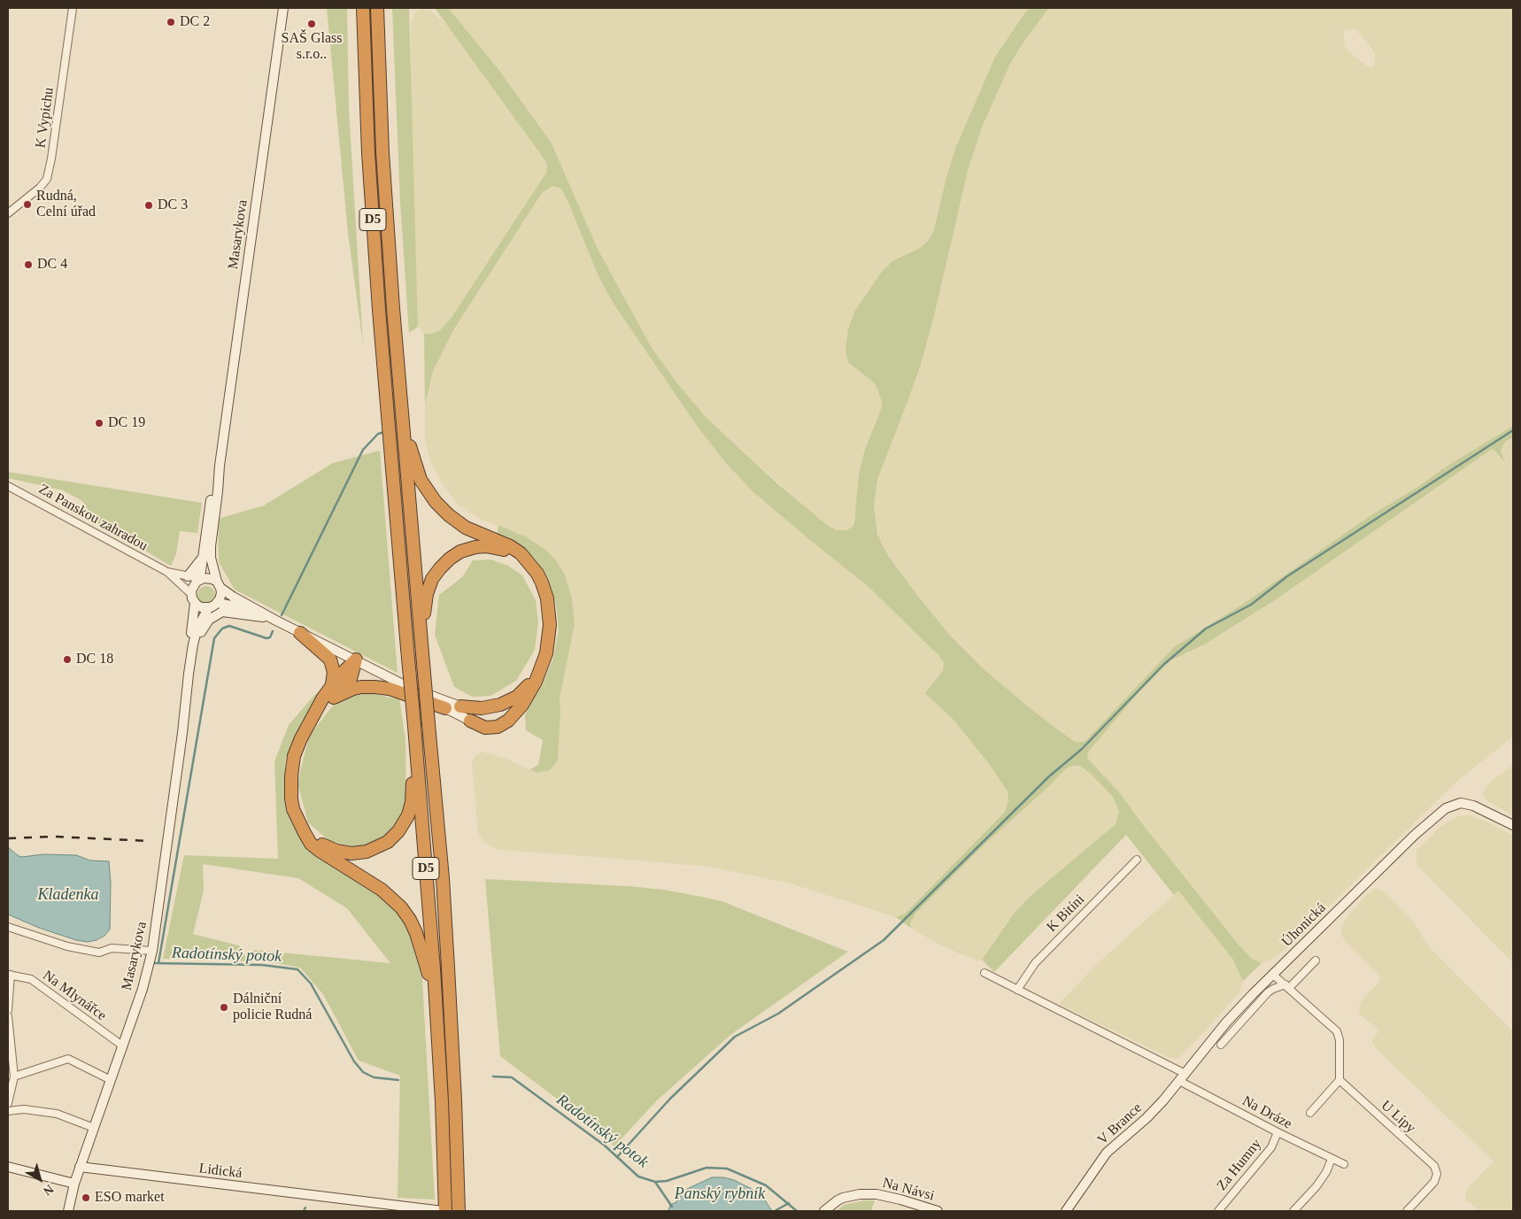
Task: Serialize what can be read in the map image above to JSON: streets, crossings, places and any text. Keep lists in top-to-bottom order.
{
  "streets": {
    "highway": ["D5"],
    "main road": [
      "Masarykova",
      "Úhonická",
      "V Brance",
      "Lidická",
      "Na Návsi"
    ],
    "street": [
      "K Vypichu",
      "Za Panskou zahradou",
      "K Bitíni",
      "Na Mlynářce",
      "Na Dráze",
      "U Lípy",
      "Za Humny"
    ]
  },
  "crossings": [
    ["D5", "Lidická"],
    ["Masarykova", "Za Panskou zahradou"],
    ["Masarykova", "Na Mlynářce"],
    ["Masarykova", "Lidická"],
    ["Úhonická", "Na Dráze"],
    ["Úhonická", "V Brance"],
    ["Na Dráze", "V Brance"],
    ["Na Dráze", "Za Humny"]
  ],
  "water": ["Kladenka", "Radotínský potok", "Panský rybník"],
  "places": [
    "DC 2",
    "SAŠ Glass s.r.o..",
    "Rudná, Celní úřad",
    "DC 3",
    "DC 4",
    "DC 19",
    "DC 18",
    "Dálniční policie Rudná",
    "ESO market"
  ],
  "north": "bottom right"
}
